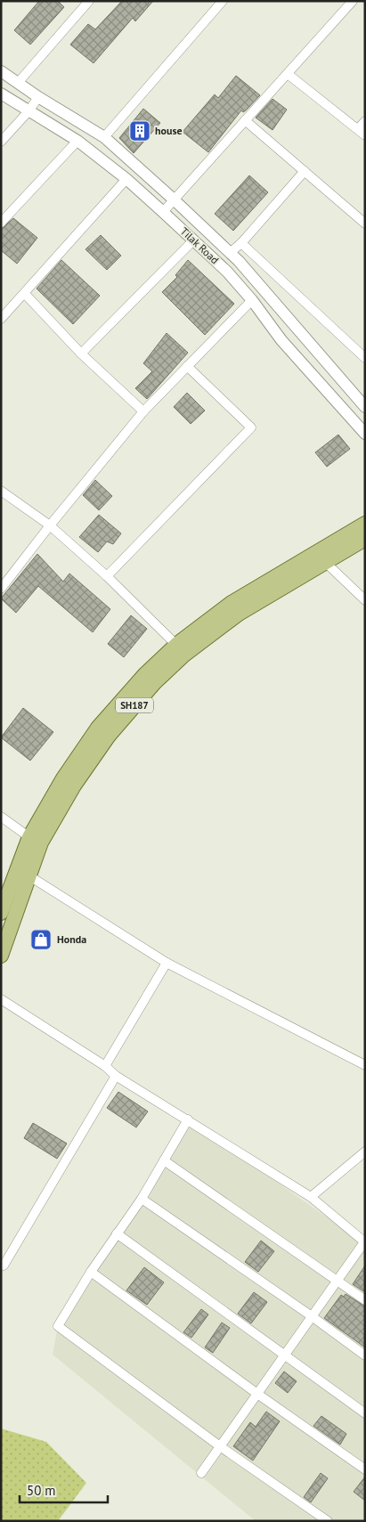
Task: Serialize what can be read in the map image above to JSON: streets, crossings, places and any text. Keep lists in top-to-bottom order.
{
  "streets": {
    "main road": ["SH187"],
    "street": ["Tilak Road"]
  },
  "places": {
    "building": ["house"],
    "shop": ["Honda"]
  },
  "scale_bar": "50 m"
}
